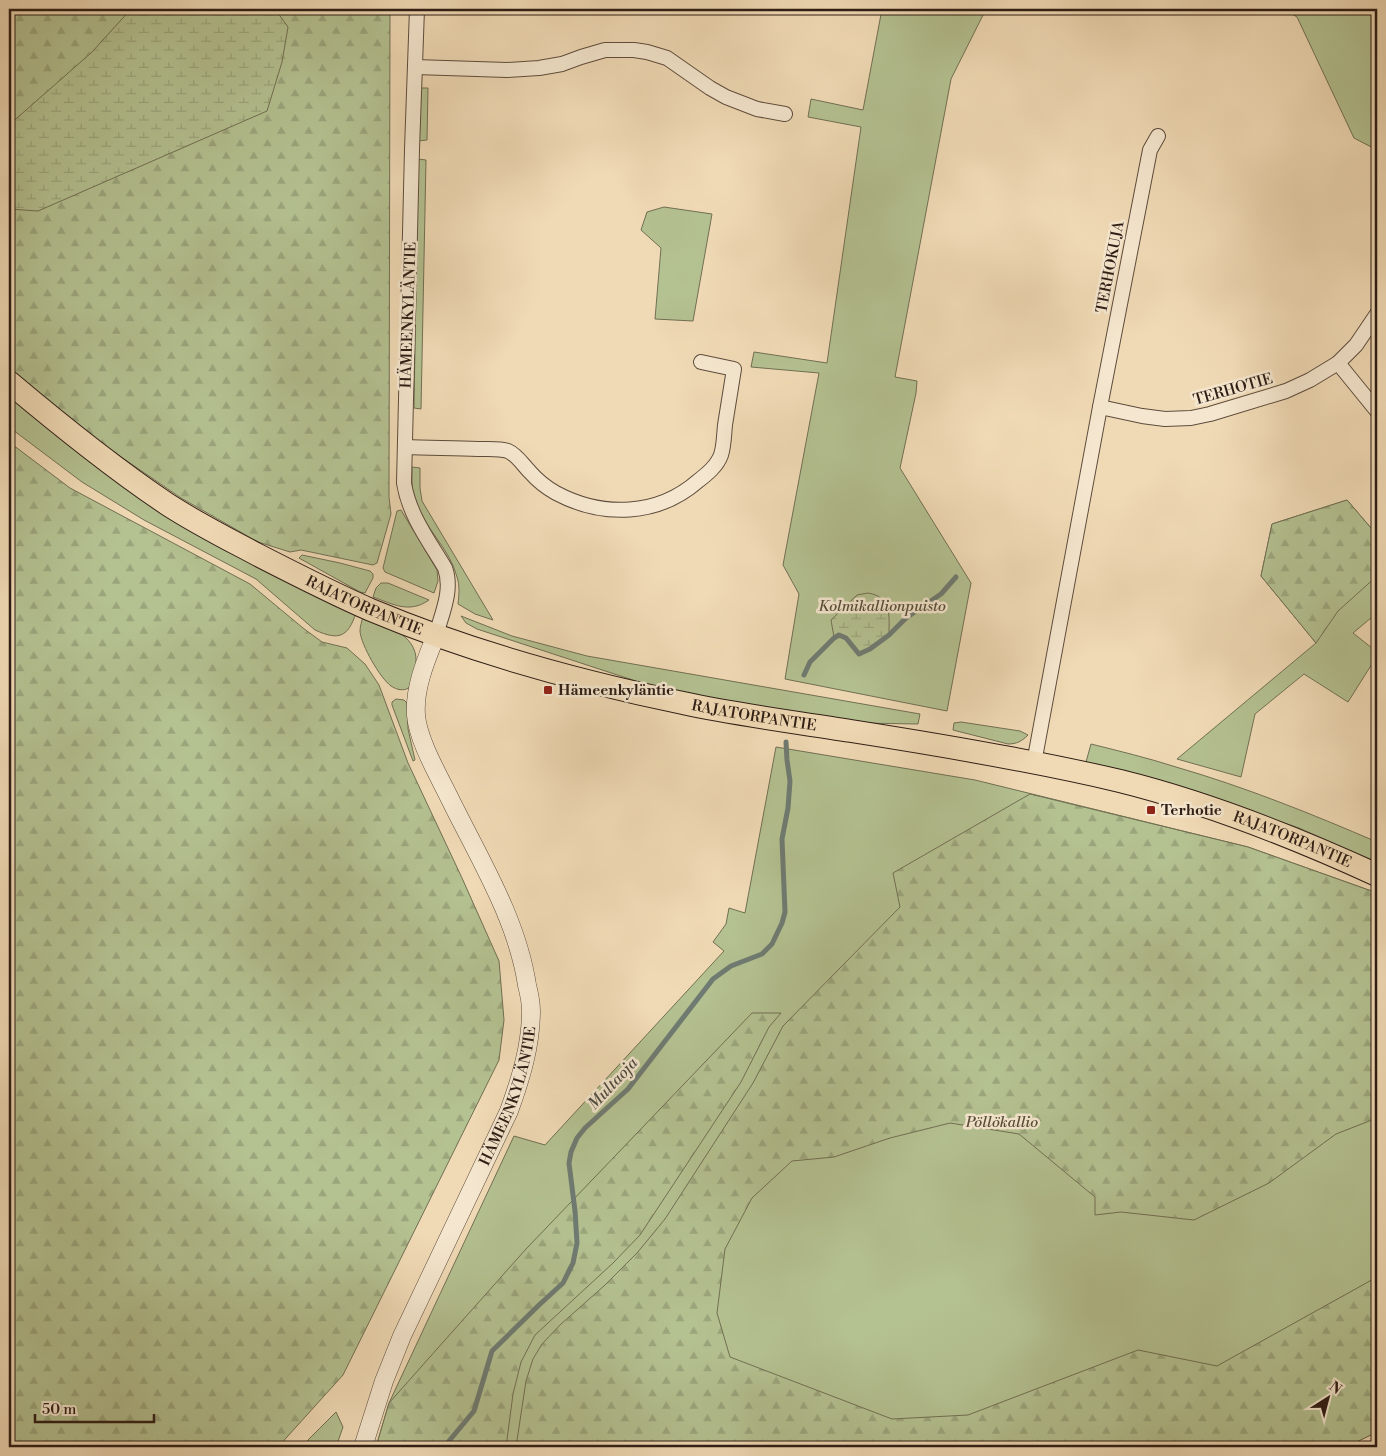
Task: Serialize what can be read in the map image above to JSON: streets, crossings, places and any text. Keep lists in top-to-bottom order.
{
  "streets": {
    "main road": ["RAJATORPANTIE"],
    "street": ["TERHOKUJA", "HÄMEENKYLÄNTIE", "TERHOTIE"]
  },
  "crossings": [
    ["TERHOKUJA", "TERHOTIE"],
    ["HÄMEENKYLÄNTIE", "RAJATORPANTIE"]
  ],
  "water": ["Multaoja"],
  "parks": ["Kolmikallionpuisto", "Pöllökallio"],
  "places": {
    "transit": ["Hämeenkyläntie", "Terhotie"]
  },
  "scale_bar": "50 m",
  "north": "top right"
}
